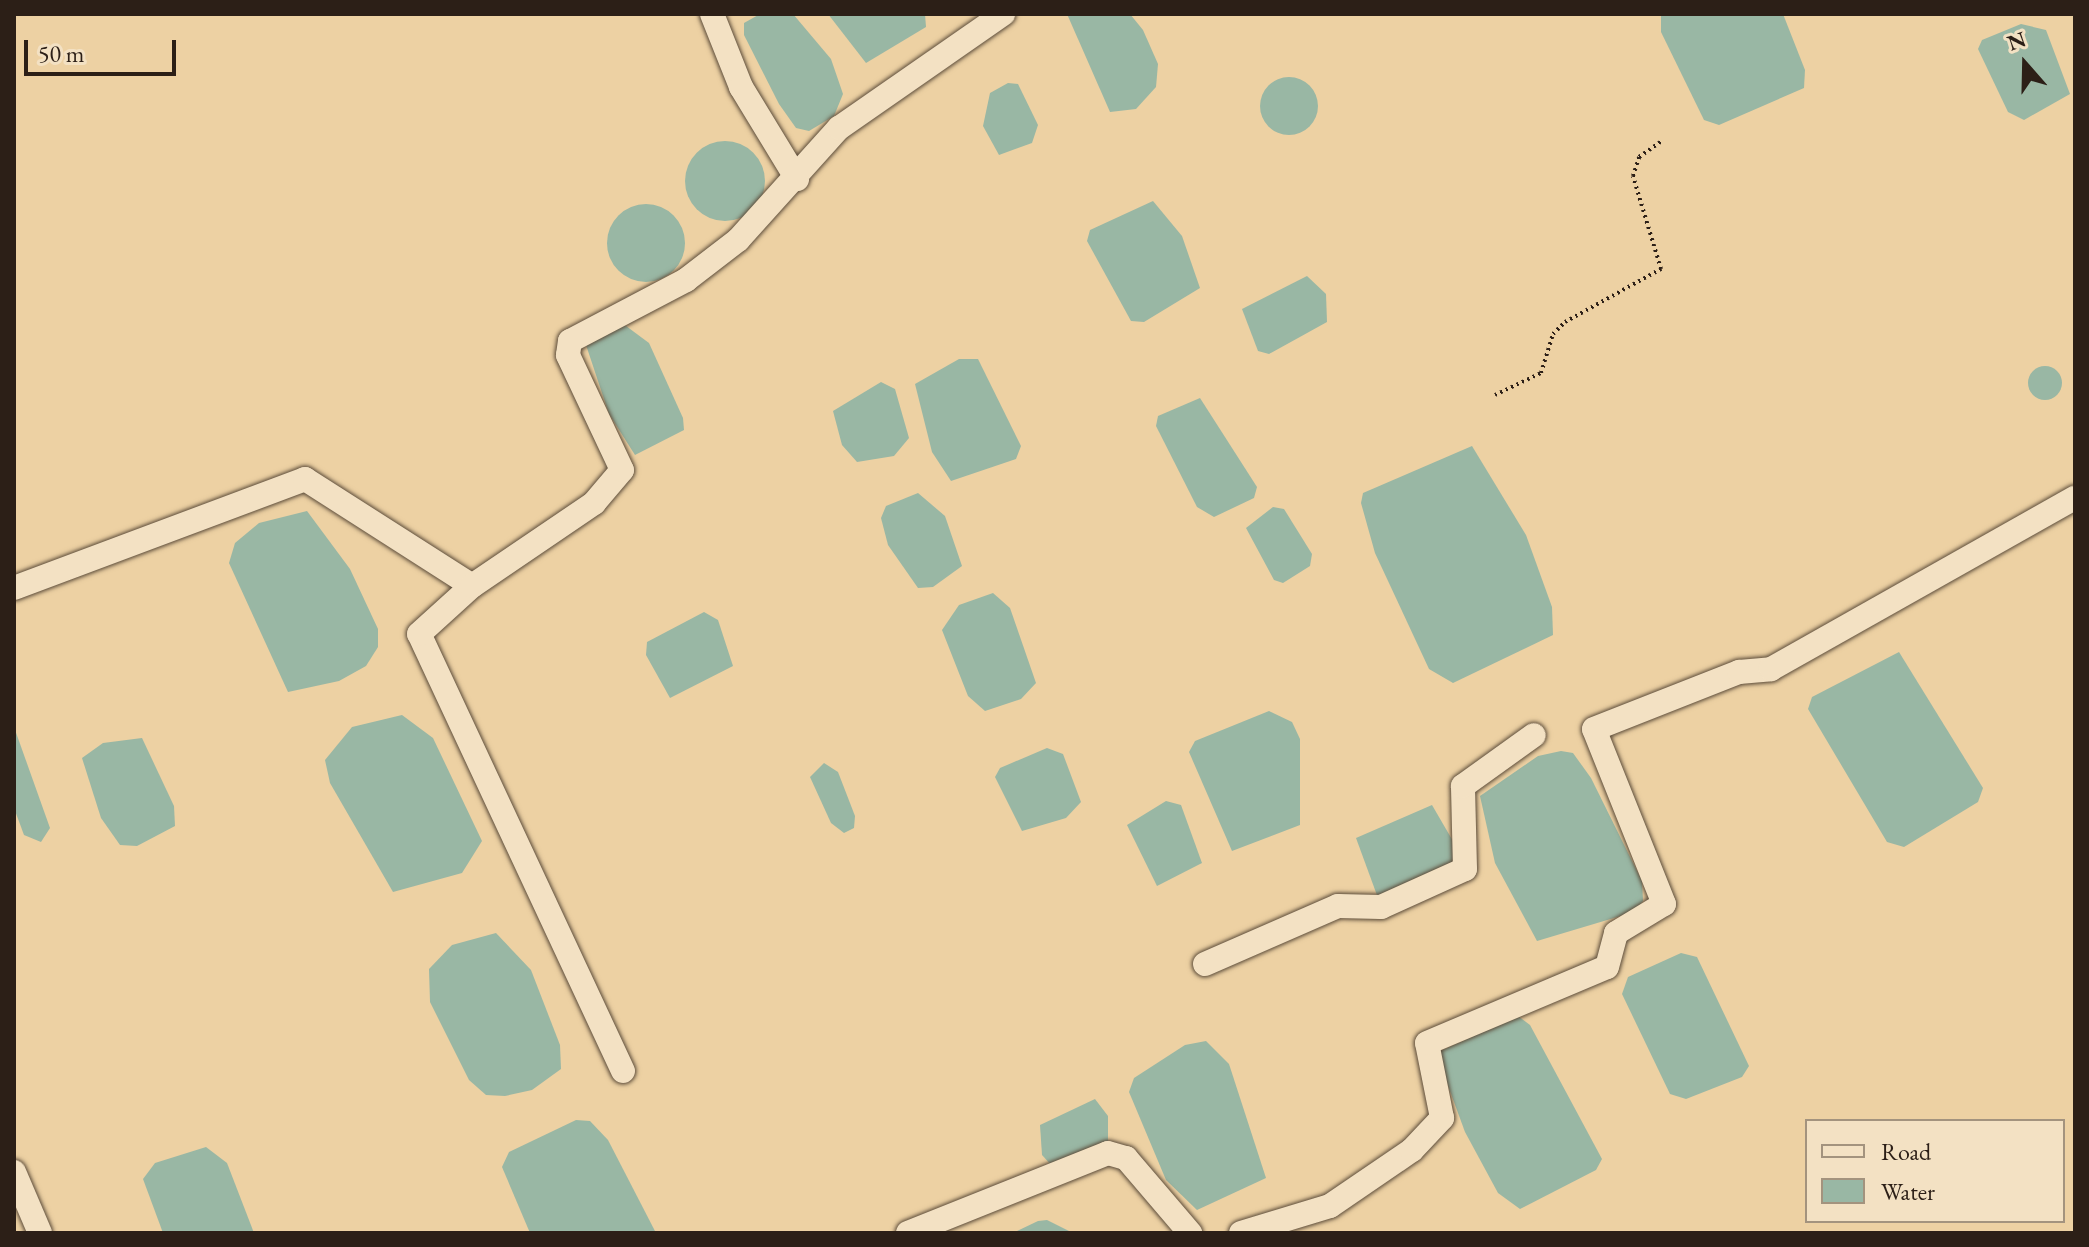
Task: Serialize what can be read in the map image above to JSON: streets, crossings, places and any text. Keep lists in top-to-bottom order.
{
  "legend": ["Road", "Water"],
  "scale_bar": "50 m",
  "north": "top"
}
